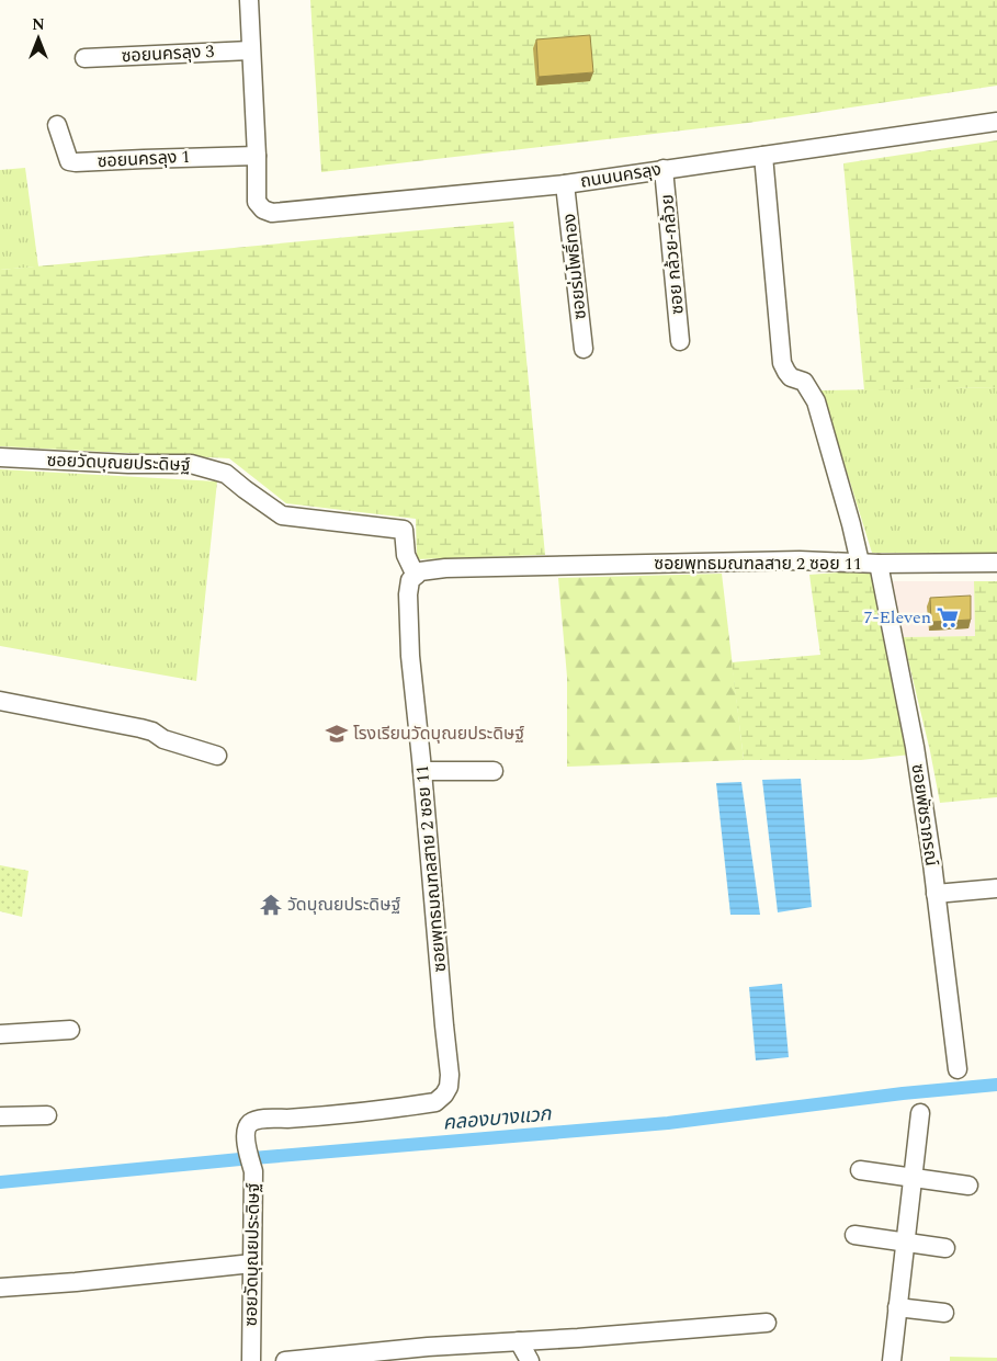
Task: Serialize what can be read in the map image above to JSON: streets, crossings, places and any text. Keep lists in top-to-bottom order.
{
  "streets": {
    "street": [
      "ซอยนครลุง 3",
      "ซอยนครลุง 1",
      "ถนนนครลุง",
      "ซอย กล้วย-กล้วย",
      "ซอยร่มโพธิ์ทอง",
      "ซอยวัดบุณยประดิษฐ์",
      "ซอยพุทธมณฑลสาย 2 ซอย 11",
      "ซอยพัชราภรณ์"
    ]
  },
  "crossings": [
    ["ซอยนครลุง 3", "ถนนนครลุง"],
    ["ซอยนครลุง 1", "ถนนนครลุง"],
    ["ถนนนครลุง", "ซอย กล้วย-กล้วย"],
    ["ถนนนครลุง", "ซอยร่มโพธิ์ทอง"],
    ["ซอยวัดบุณยประดิษฐ์", "ซอยพุทธมณฑลสาย 2 ซอย 11"],
    ["ซอยพุทธมณฑลสาย 2 ซอย 11", "ซอยพัชราภรณ์"]
  ],
  "water": ["คลองบางแวก"],
  "places": {
    "supermarket": ["7-Eleven"],
    "school or university": ["โรงเรียนวัดบุณยประดิษฐ์"],
    "temple": ["วัดบุณยประดิษฐ์"]
  },
  "north": "top"
}
